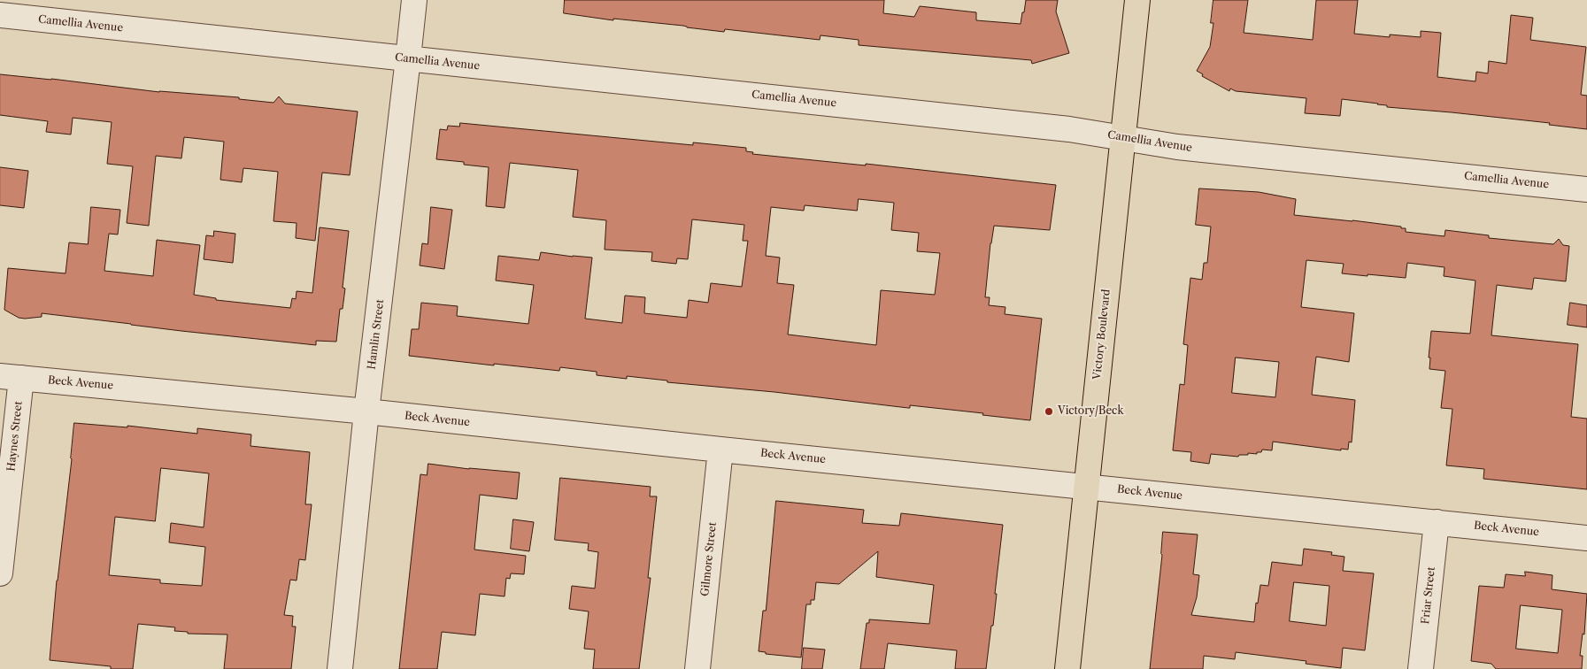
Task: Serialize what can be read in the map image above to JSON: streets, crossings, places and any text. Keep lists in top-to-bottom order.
{
  "streets": {
    "main road": ["Victory Boulevard"],
    "street": [
      "Camellia Avenue",
      "Hamlin Street",
      "Beck Avenue",
      "Haynes Street",
      "Gilmore Street",
      "Friar Street"
    ]
  },
  "crossings": [
    ["Camellia Avenue", "Hamlin Street"],
    ["Camellia Avenue", "Victory Boulevard"],
    ["Hamlin Street", "Beck Avenue"],
    ["Victory Boulevard", "Beck Avenue"],
    ["Beck Avenue", "Haynes Street"],
    ["Beck Avenue", "Gilmore Street"],
    ["Beck Avenue", "Friar Street"]
  ],
  "places": ["Victory/Beck"]
}
